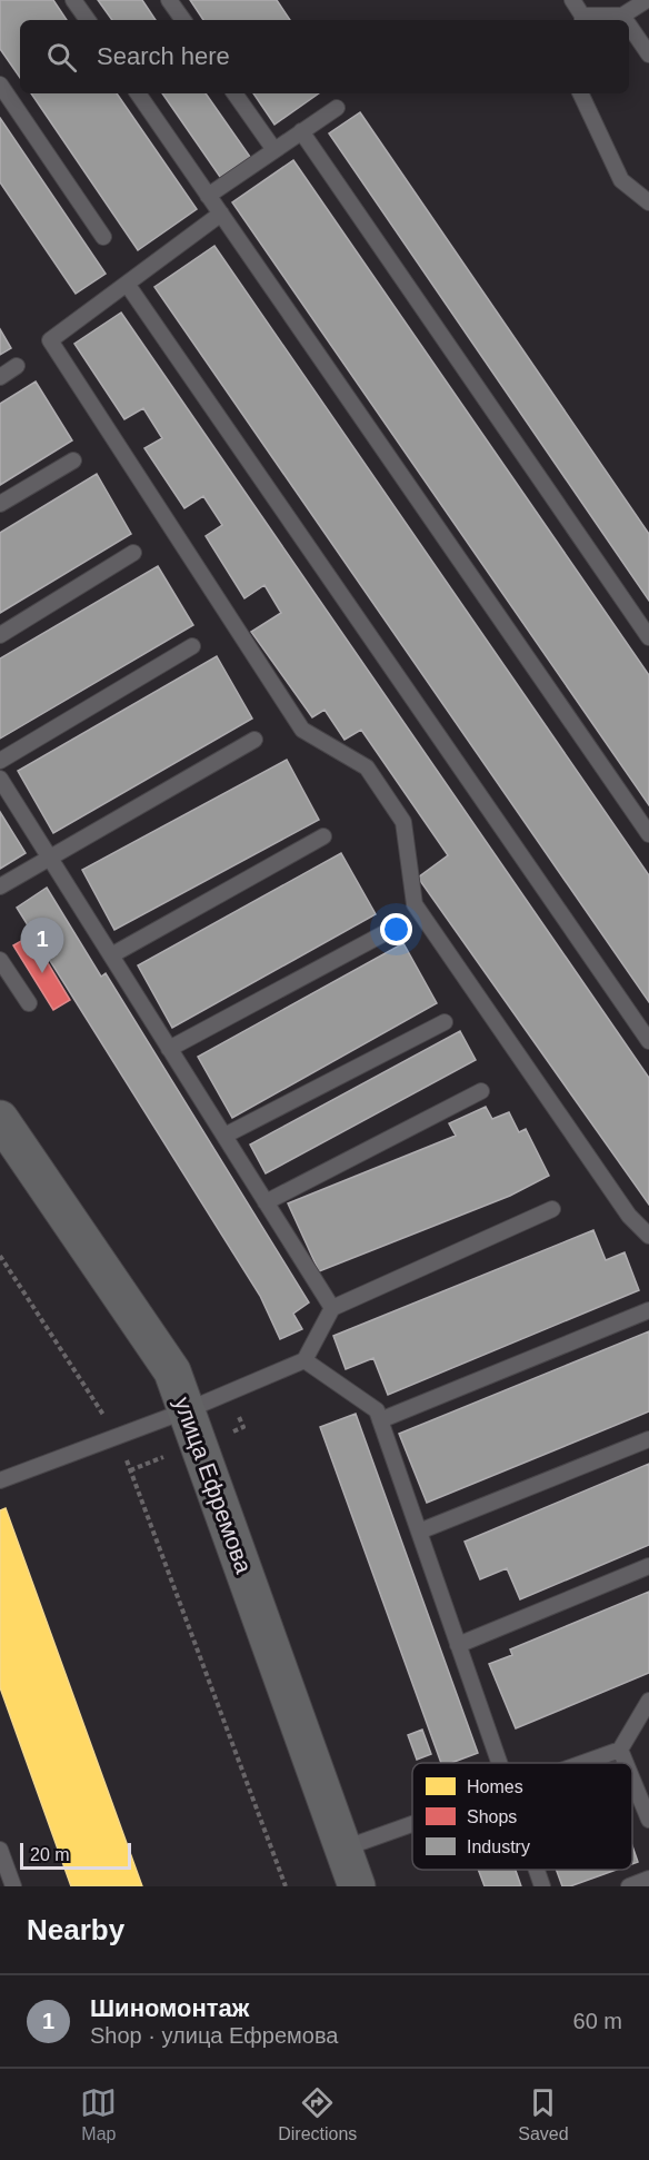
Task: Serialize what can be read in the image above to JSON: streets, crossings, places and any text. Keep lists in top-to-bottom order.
{
  "streets": {
    "street": ["улица Ефремова"]
  },
  "legend": ["Homes", "Shops", "Industry"],
  "scale_bar": "20 m",
  "page": {
    "search": "Search here",
    "pins": "1",
    "scale": "20 m",
    "heading": "Nearby",
    "list": [
      {
        "mark": "1",
        "name": "Шиномонтаж",
        "note": "Shop · улица Ефремова",
        "value": "60 m"
      }
    ],
    "nav": ["Map", "Directions", "Saved"]
  }
}
